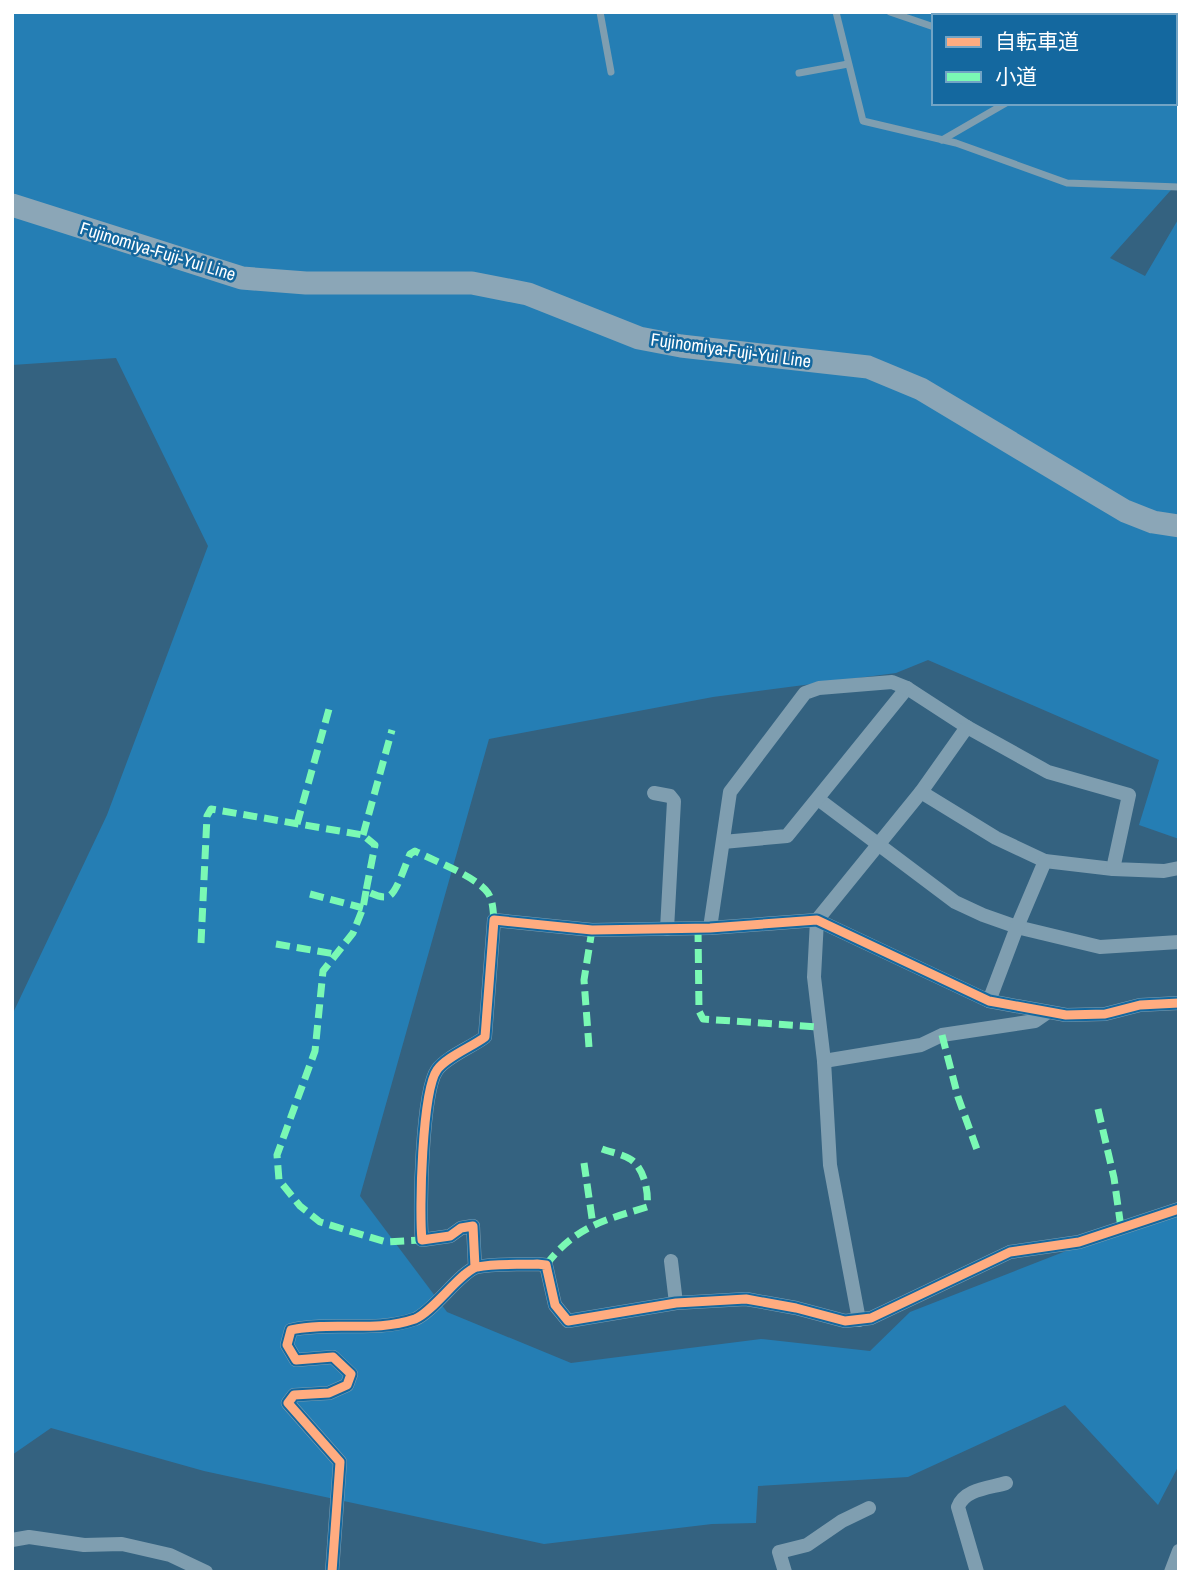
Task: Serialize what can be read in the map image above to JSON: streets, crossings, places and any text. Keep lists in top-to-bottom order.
{
  "streets": {
    "main road": ["Fujinomiya-Fuji-Yui Line"]
  },
  "legend": ["自転車道", "小道"]
}
